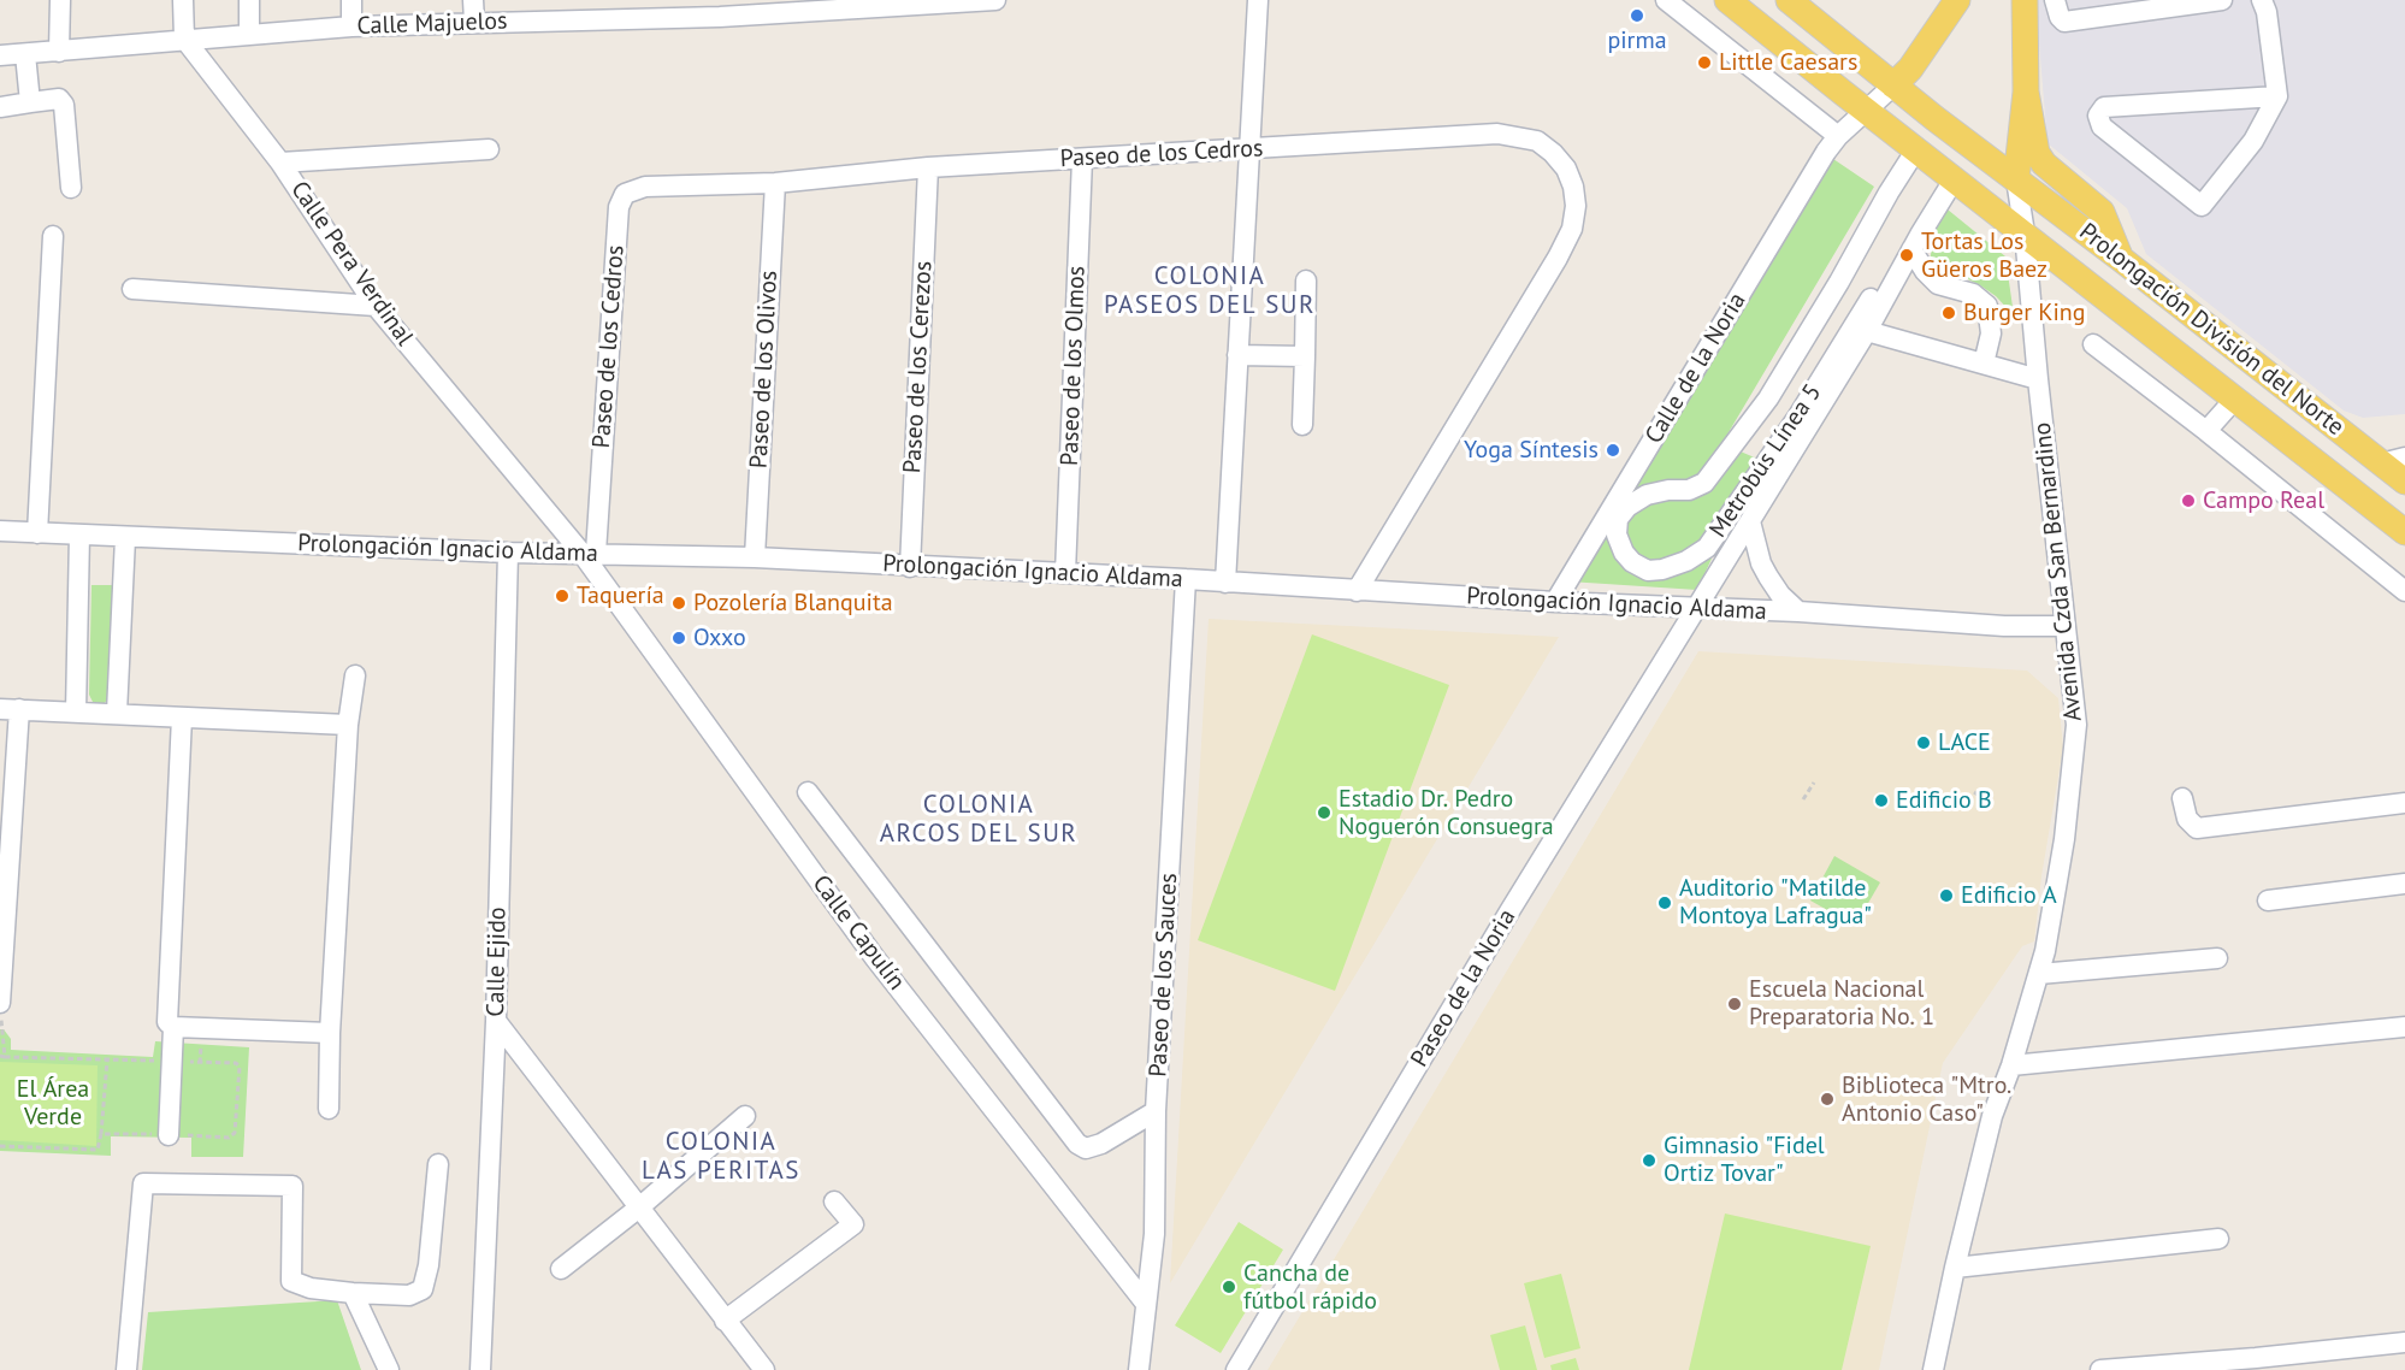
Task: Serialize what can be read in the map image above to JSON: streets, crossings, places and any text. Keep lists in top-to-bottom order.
{
  "streets": {
    "main road": ["Prolongación División del Norte"],
    "street": [
      "Calle Majuelos",
      "Paseo de los Cedros",
      "Calle Pera Verdinal",
      "Paseo de los Olmos",
      "Paseo de los Cerezos",
      "Calle de la Noria",
      "Paseo de los Olivos",
      "Metrobús Línea 5",
      "Prolongación Ignacio Aldama",
      "Avenida Czda San Bernardino",
      "Calle Capulín",
      "Calle Ejido",
      "Paseo de los Sauces",
      "Paseo de la Noria"
    ]
  },
  "crossings": [
    ["Calle Majuelos", "Calle Pera Verdinal"],
    ["Paseo de los Cedros", "Calle Pera Verdinal"],
    ["Paseo de los Cedros", "Paseo de los Olmos"],
    ["Paseo de los Cedros", "Paseo de los Cerezos"],
    ["Paseo de los Cedros", "Paseo de los Olivos"],
    ["Paseo de los Cedros", "Prolongación Ignacio Aldama"],
    ["Paseo de los Cedros", "Calle Capulín"],
    ["Calle Pera Verdinal", "Prolongación Ignacio Aldama"],
    ["Calle Pera Verdinal", "Calle Capulín"],
    ["Prolongación División del Norte", "Calle de la Noria"],
    ["Prolongación División del Norte", "Metrobús Línea 5"],
    ["Prolongación División del Norte", "Avenida Czda San Bernardino"],
    ["Paseo de los Olmos", "Prolongación Ignacio Aldama"],
    ["Paseo de los Cerezos", "Prolongación Ignacio Aldama"],
    ["Calle de la Noria", "Prolongación Ignacio Aldama"],
    ["Paseo de los Olivos", "Prolongación Ignacio Aldama"],
    ["Prolongación Ignacio Aldama", "Avenida Czda San Bernardino"],
    ["Prolongación Ignacio Aldama", "Calle Capulín"],
    ["Prolongación Ignacio Aldama", "Calle Ejido"],
    ["Prolongación Ignacio Aldama", "Paseo de los Sauces"],
    ["Prolongación Ignacio Aldama", "Paseo de la Noria"],
    ["Calle Capulín", "Paseo de los Sauces"]
  ],
  "districts": ["COLONIA PASEOS DEL SUR", "COLONIA ARCOS DEL SUR", "COLONIA LAS PERITAS"],
  "parks": ["El Área Verde"],
  "places": [
    "pirma",
    "Little Caesars",
    "Tortas Los Güeros Baez",
    "Burger King",
    "Yoga Síntesis",
    "Campo Real",
    "Taquería",
    "Pozolería Blanquita",
    "Oxxo",
    "LACE",
    "Edificio B",
    "Estadio Dr. Pedro Noguerón Consuegra",
    "Edificio A",
    "Auditorio \"Matilde Montoya Lafragua\"",
    "Escuela Nacional Preparatoria No. 1",
    "Biblioteca \"Mtro. Antonio Caso\"",
    "Gimnasio \"Fidel Ortiz Tovar\"",
    "Cancha de fútbol rápido"
  ]
}
